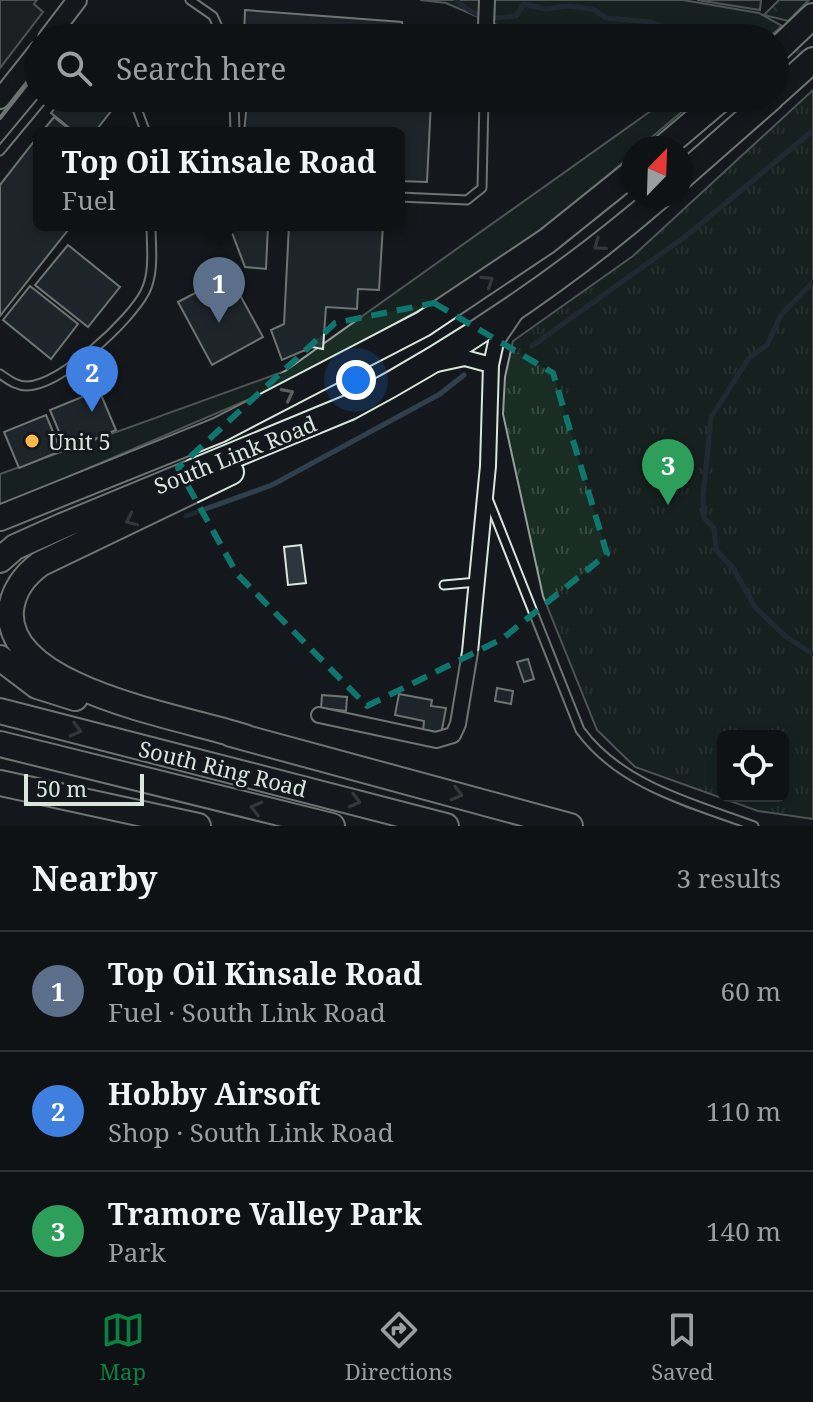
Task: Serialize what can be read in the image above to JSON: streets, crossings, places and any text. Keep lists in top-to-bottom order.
{
  "streets": {
    "highway": ["South Link Road", "South Ring Road"]
  },
  "places": ["Unit 5"],
  "scale_bar": "50 m",
  "north": "top right",
  "page": {
    "search": "Search here",
    "popup": ["Top Oil Kinsale Road", "Fuel"],
    "pins": ["1", "2", "3"],
    "scale": "50 m",
    "heading": ["Nearby", "3 results"],
    "list": [
      {
        "mark": "1",
        "name": "Top Oil Kinsale Road",
        "note": "Fuel · South Link Road",
        "value": "60 m"
      },
      {
        "mark": "2",
        "name": "Hobby Airsoft",
        "note": "Shop · South Link Road",
        "value": "110 m"
      },
      {
        "mark": "3",
        "name": "Tramore Valley Park",
        "note": "Park",
        "value": "140 m"
      }
    ],
    "nav": ["Map", "Directions", "Saved"]
  }
}
